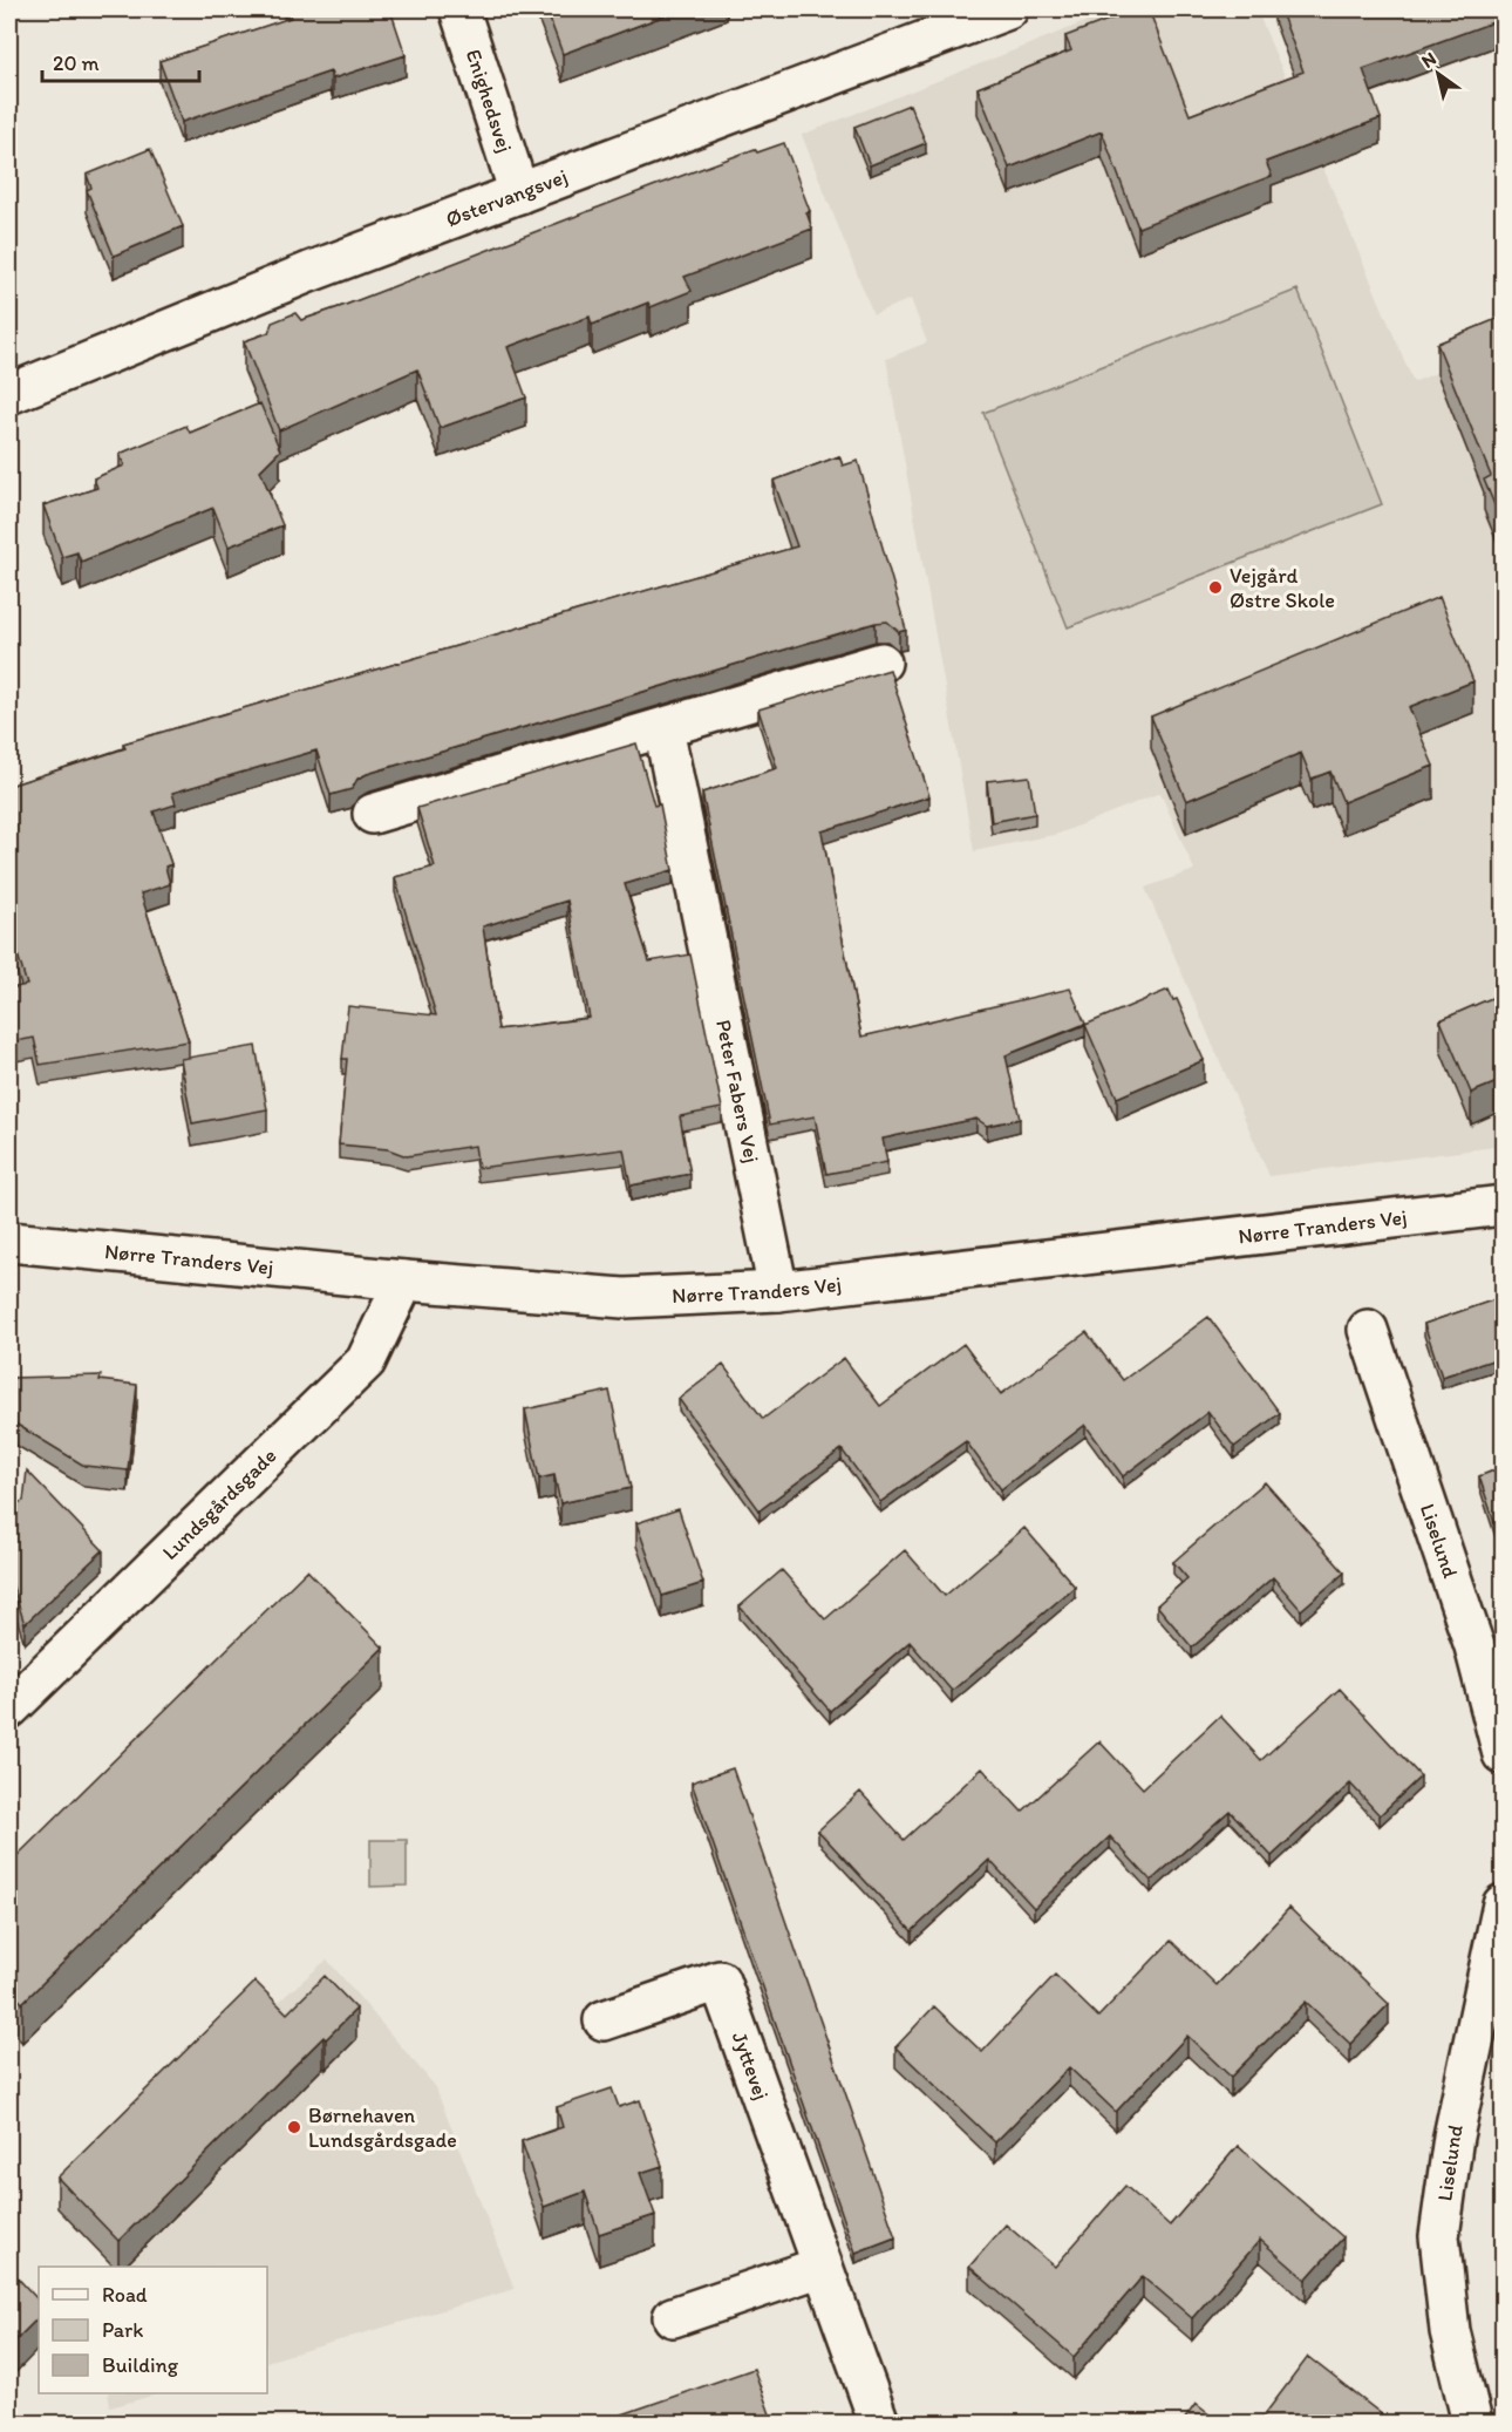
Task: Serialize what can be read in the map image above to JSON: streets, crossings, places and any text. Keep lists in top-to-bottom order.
{
  "streets": {
    "street": [
      "Enighedsvej",
      "Østervangsvej",
      "Peter Fabers Vej",
      "Nørre Tranders Vej",
      "Lundsgårdsgade",
      "Liselund",
      "Jyttevej"
    ]
  },
  "crossings": [
    ["Enighedsvej", "Østervangsvej"],
    ["Peter Fabers Vej", "Nørre Tranders Vej"],
    ["Nørre Tranders Vej", "Lundsgårdsgade"]
  ],
  "places": ["Vejgård Østre Skole", "Børnehaven Lundsgårdsgade"],
  "legend": ["Road", "Park", "Building"],
  "scale_bar": "20 m",
  "north": "top left"
}
